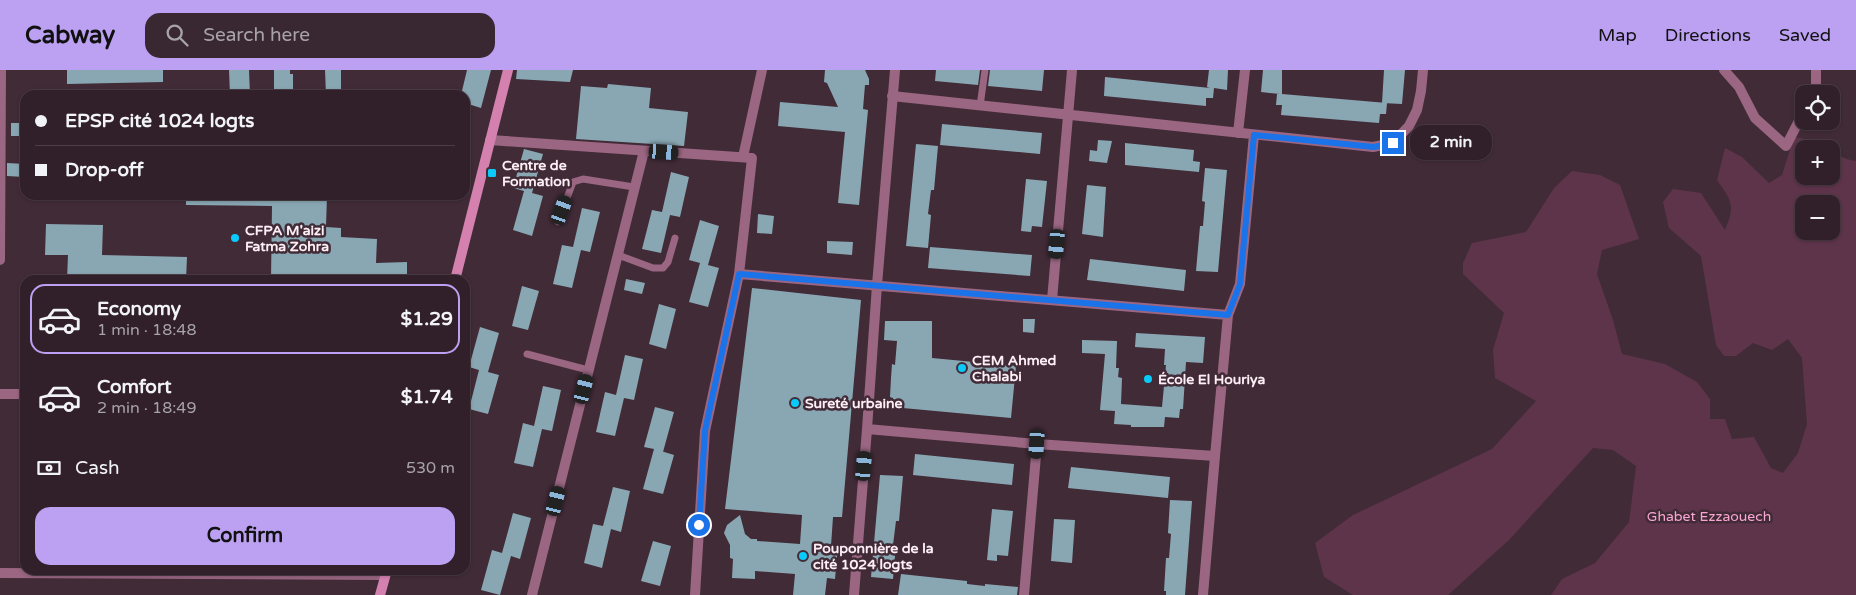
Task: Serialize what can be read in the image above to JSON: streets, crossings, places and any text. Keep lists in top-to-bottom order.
{
  "parks": ["Ghabet Ezzaouech"],
  "places": {
    "transit": ["Centre de Formation"],
    "other": [
      "CFPA M'aizi Fatma Zohra",
      "CEM Ahmed Chalabi",
      "École El Houriya",
      "Sureté urbaine",
      "Pouponnière de la cité 1024 logts"
    ]
  },
  "page": {
    "header": "Cabway",
    "search": "Search here",
    "nav": ["Map", "Directions", "Saved"],
    "map_buttons": ["+", "−"],
    "banner": ["EPSP cité 1024 logts", "Drop-off"],
    "bubble": "2 min",
    "list": [
      {
        "name": "Economy",
        "note": "1 min · 18:48",
        "value": "$1.29"
      },
      {
        "name": "Comfort",
        "note": "2 min · 18:49",
        "value": "$1.74"
      }
    ],
    "pay": ["Cash", "530 m"],
    "buttons": "Confirm"
  }
}
